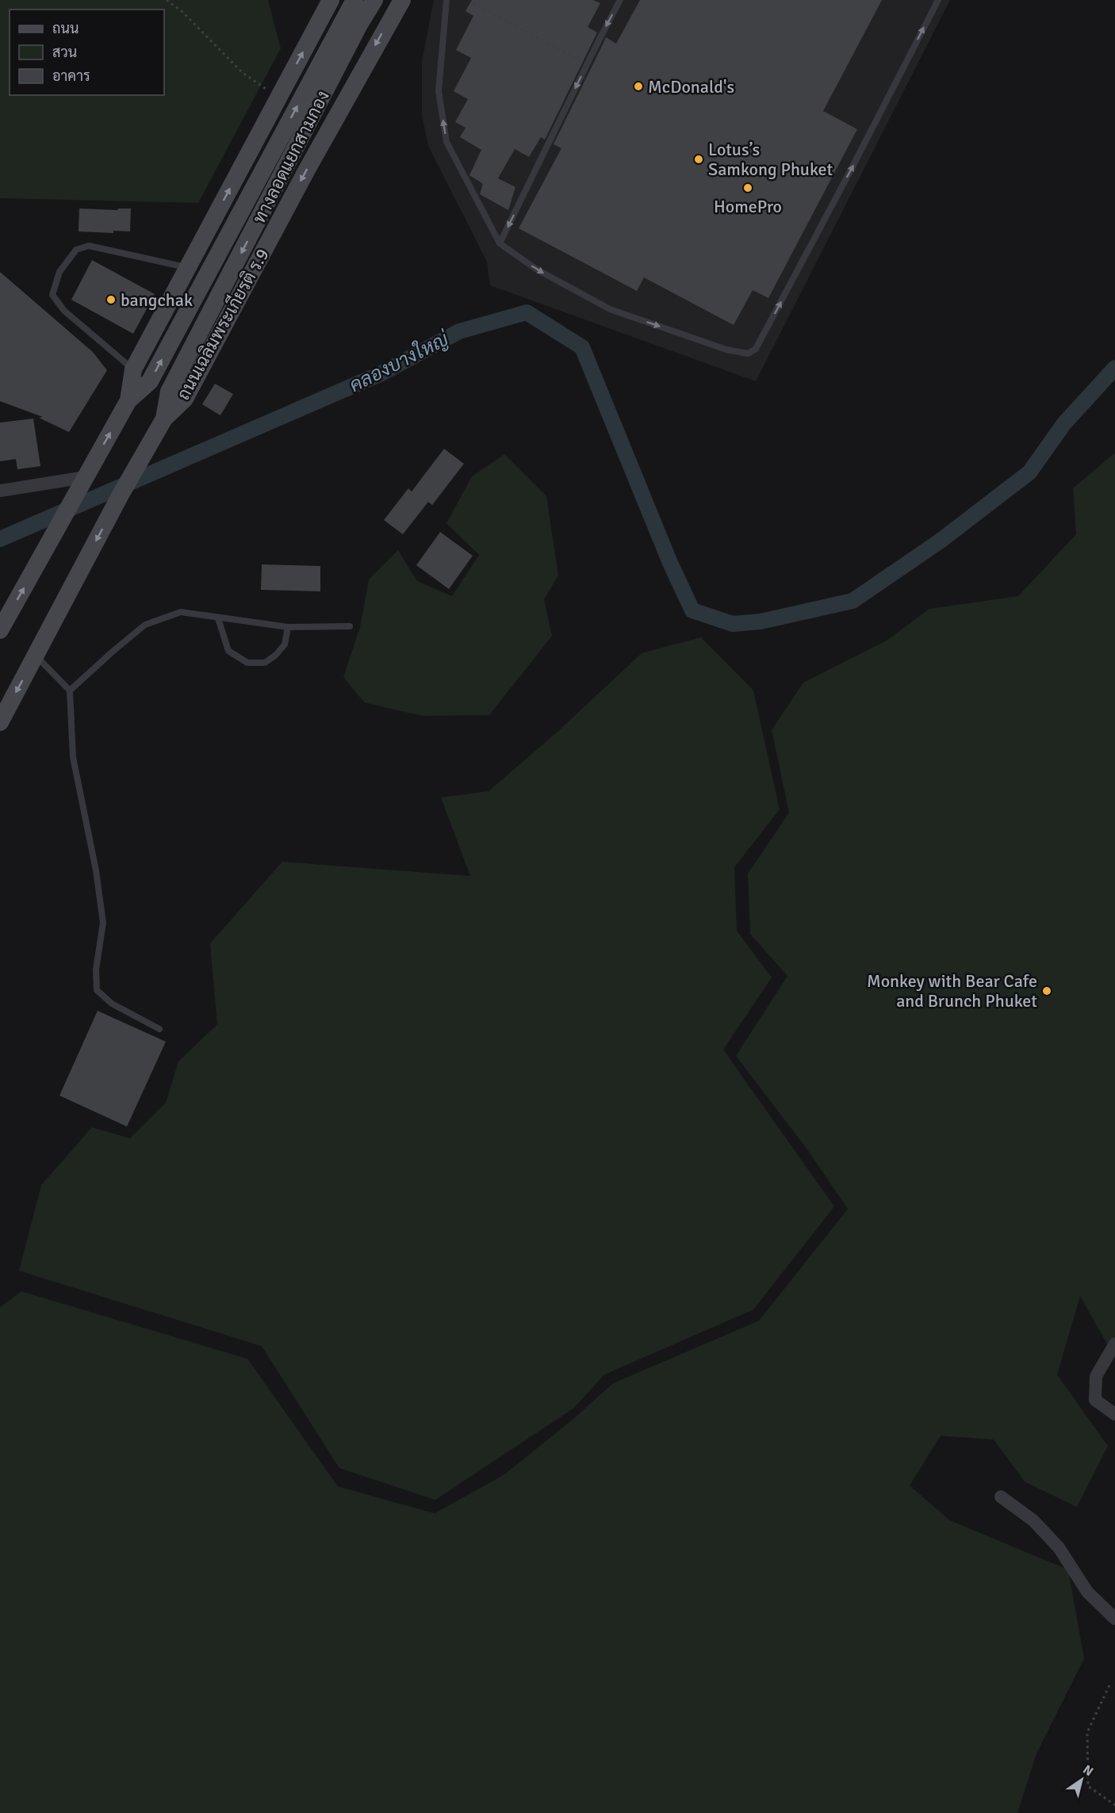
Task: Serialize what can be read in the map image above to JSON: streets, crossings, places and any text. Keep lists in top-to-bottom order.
{
  "streets": {
    "main road": ["ทางลอดแยกสามกอง", "ถนนเฉลิมพระเกียรติ ร.9"]
  },
  "crossings": [
    ["ทางลอดแยกสามกอง", "ถนนเฉลิมพระเกียรติ ร.9"]
  ],
  "water": ["คลองบางใหญ่"],
  "places": [
    "McDonald's",
    "Lotus’s Samkong Phuket",
    "HomePro",
    "bangchak",
    "Monkey with Bear Cafe and Brunch Phuket"
  ],
  "legend": ["ถนน", "สวน", "อาคาร"],
  "north": "top right"
}
